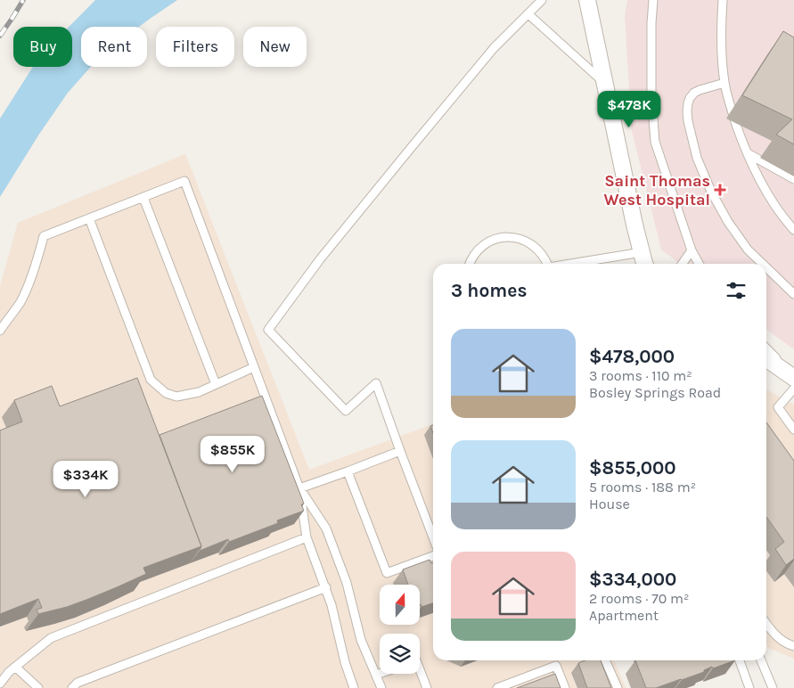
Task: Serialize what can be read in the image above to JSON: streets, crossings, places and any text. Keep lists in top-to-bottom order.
{
  "places": {
    "health": ["Saint Thomas West Hospital"]
  },
  "north": "top",
  "page": {
    "chip": [
      "Buy",
      "Rent",
      "Filters",
      "New"
    ],
    "price": ["$478K", "$855K", "$334K"],
    "heading": "3 homes",
    "list": [
      {
        "name": "$478,000",
        "note": "3 rooms · 110 m² · Bosley Springs Road"
      },
      {
        "name": "$855,000",
        "note": "5 rooms · 188 m² · House"
      },
      {
        "name": "$334,000",
        "note": "2 rooms · 70 m² · Apartment"
      }
    ]
  }
}
